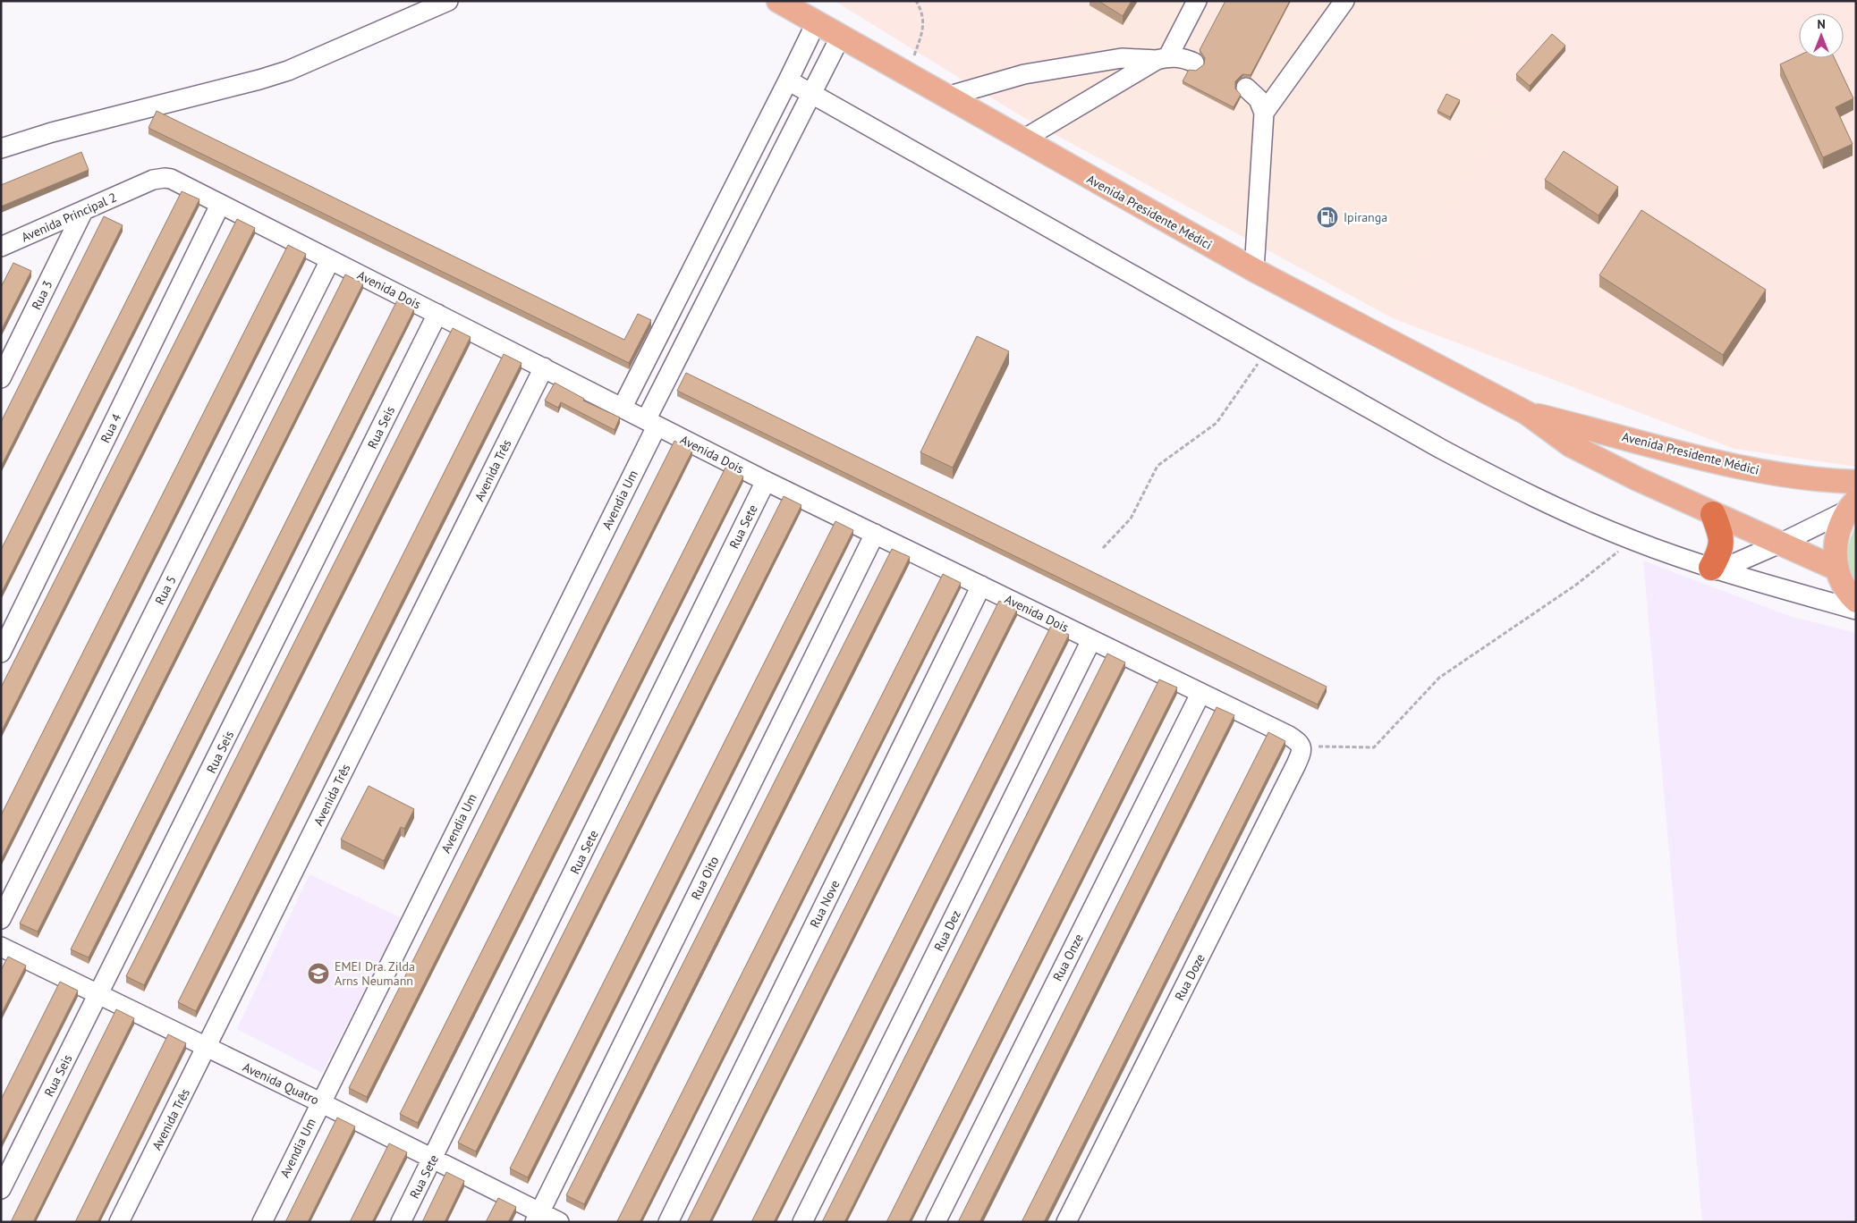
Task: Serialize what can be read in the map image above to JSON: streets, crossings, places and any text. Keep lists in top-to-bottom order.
{
  "streets": {
    "main road": ["Avenida Presidente Médici"],
    "street": [
      "Avenida Principal 2",
      "Avenida Dois",
      "Rua 3",
      "Rua Seis",
      "Rua 4",
      "Avenida Três",
      "Avendia Um",
      "Rua Sete",
      "Rua 5",
      "Rua Oito",
      "Rua Nove",
      "Rua Dez",
      "Rua Onze",
      "Rua Doze",
      "Avenida Quatro"
    ]
  },
  "crossings": [
    ["Avenida Presidente Médici", "Avendia Um"],
    ["Avenida Principal 2", "Avenida Dois"],
    ["Avenida Principal 2", "Rua 3"],
    ["Avenida Dois", "Rua Seis"],
    ["Avenida Dois", "Rua 4"],
    ["Avenida Dois", "Avenida Três"],
    ["Avenida Dois", "Avendia Um"],
    ["Avenida Dois", "Rua Sete"],
    ["Avenida Dois", "Rua 5"],
    ["Avenida Dois", "Rua Oito"],
    ["Avenida Dois", "Rua Nove"],
    ["Avenida Dois", "Rua Dez"],
    ["Avenida Dois", "Rua Onze"],
    ["Avenida Dois", "Rua Doze"],
    ["Rua Seis", "Avenida Quatro"],
    ["Avenida Três", "Avenida Quatro"],
    ["Avendia Um", "Avenida Quatro"],
    ["Rua Sete", "Avenida Quatro"],
    ["Rua Oito", "Avenida Quatro"]
  ],
  "places": {
    "fuel station": ["Ipiranga"],
    "school or university": ["EMEI Dra. Zilda Arns Neumann"]
  },
  "north": "top"
}
